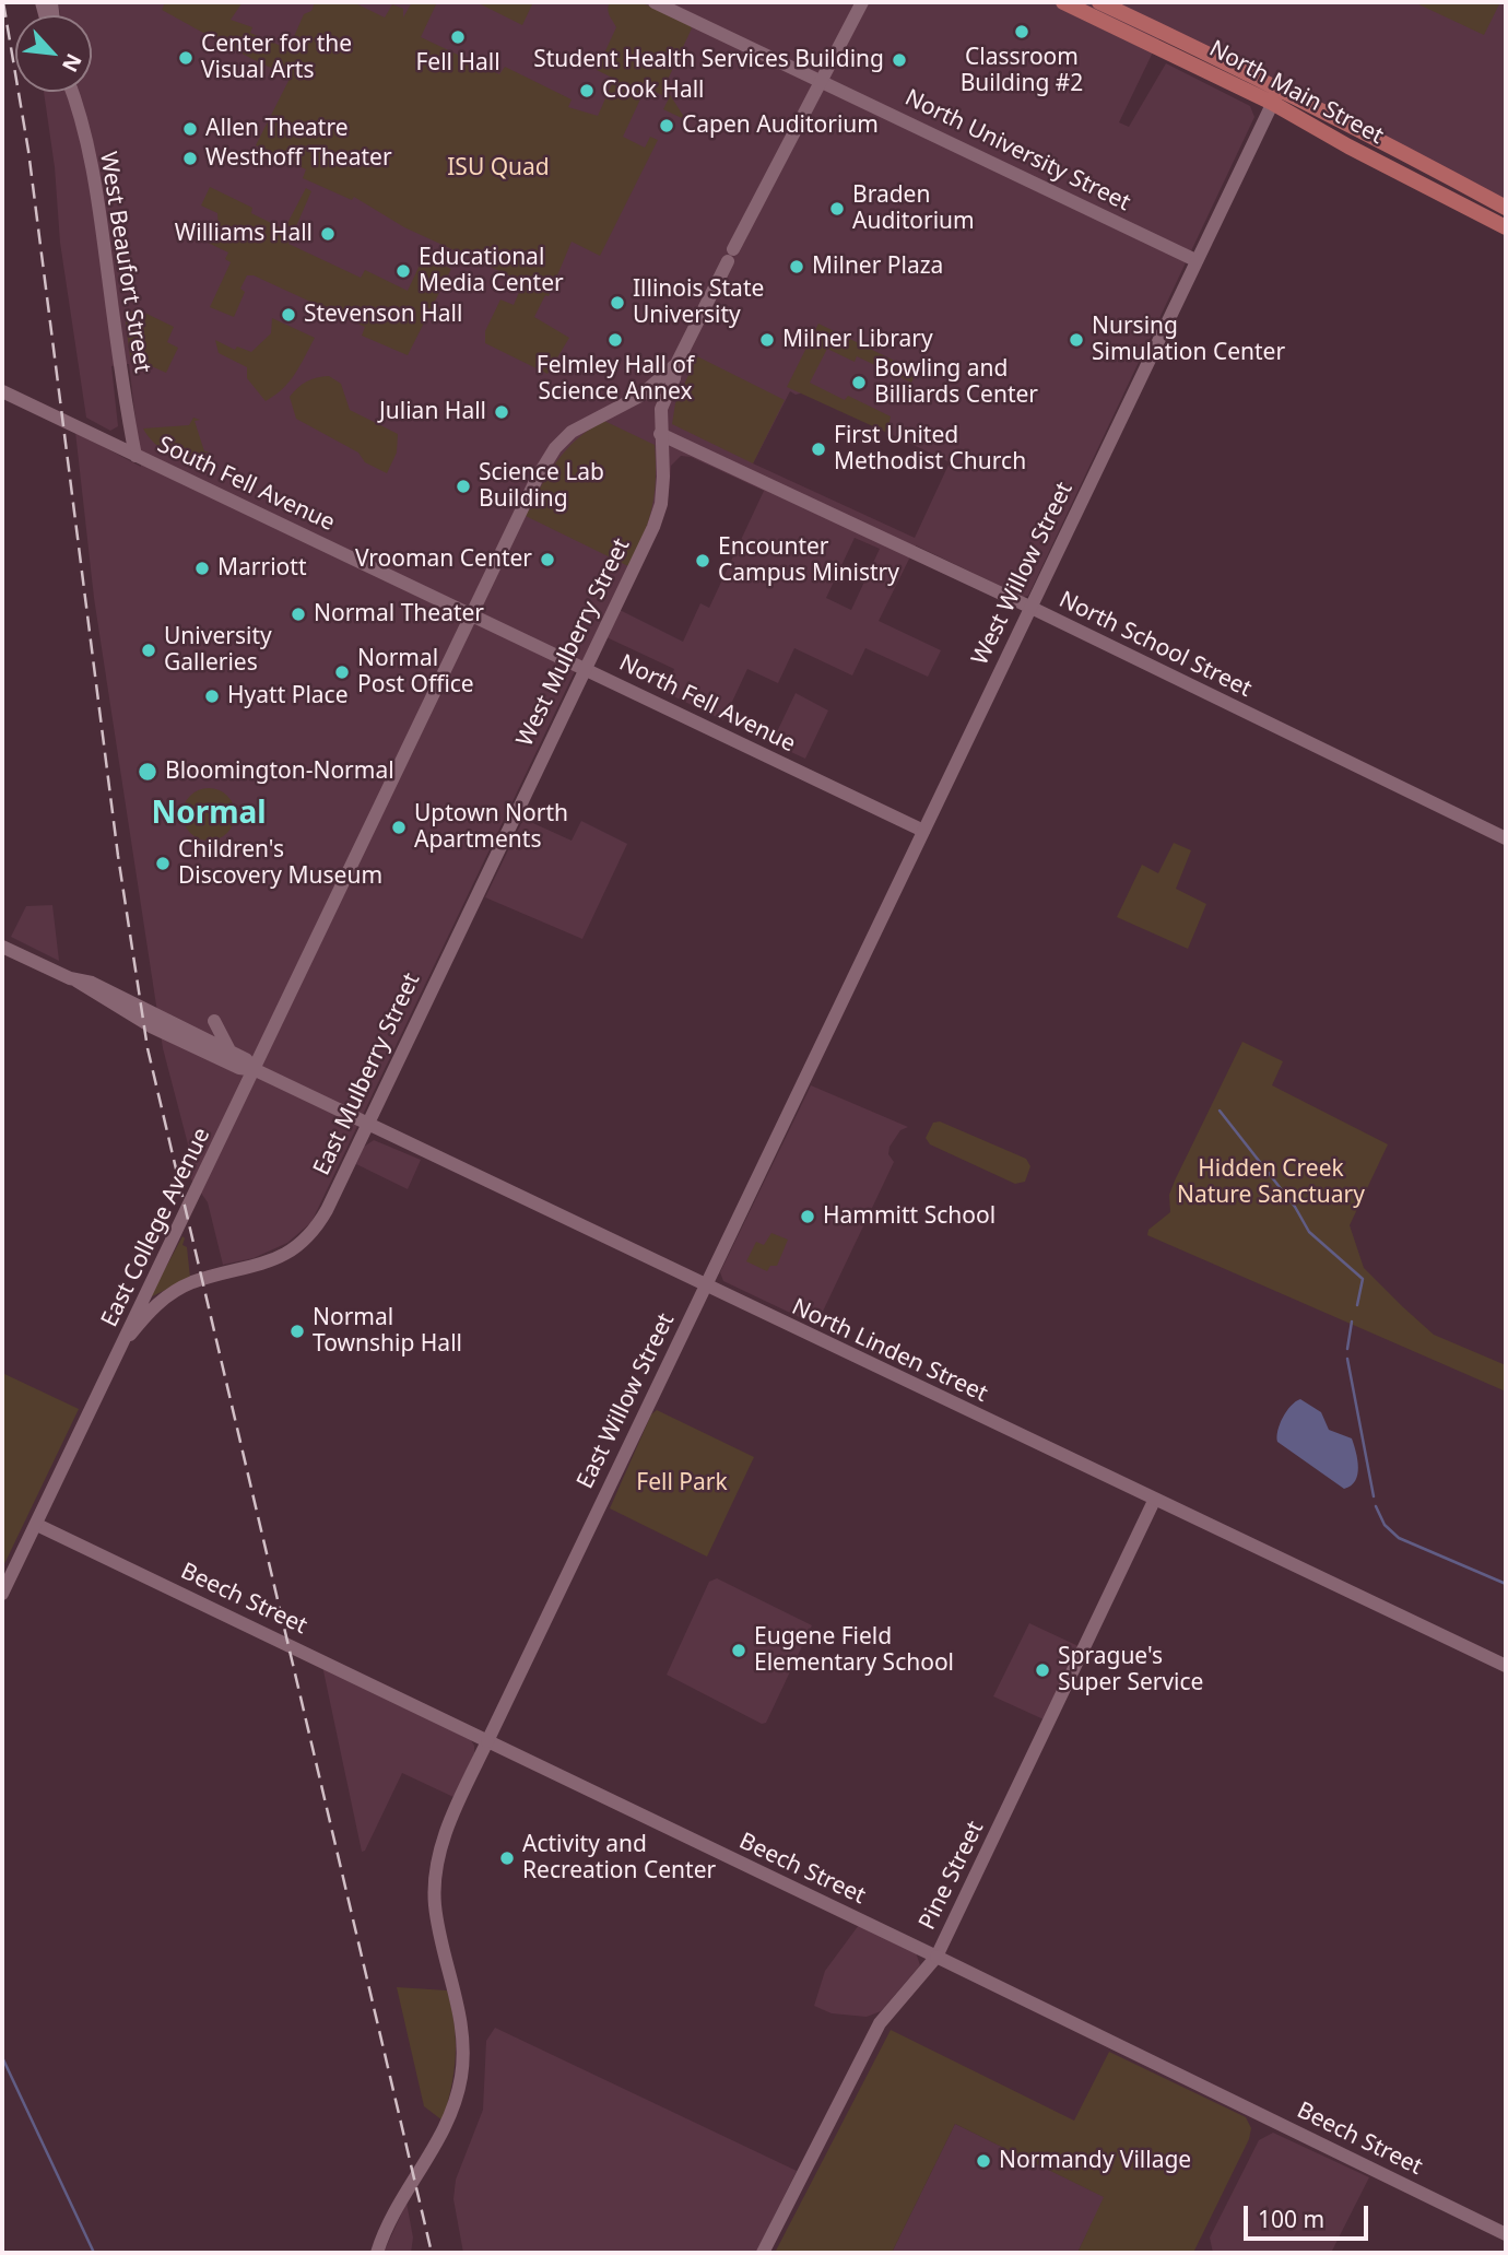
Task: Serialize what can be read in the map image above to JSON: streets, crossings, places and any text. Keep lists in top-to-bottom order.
{
  "streets": {
    "main road": [
      "North Main Street",
      "North University Street",
      "West Beaufort Street",
      "South Fell Avenue",
      "West Willow Street",
      "West Mulberry Street",
      "North School Street",
      "North Fell Avenue",
      "East Mulberry Street",
      "East College Avenue",
      "North Linden Street",
      "East Willow Street",
      "Beech Street",
      "Pine Street"
    ]
  },
  "crossings": [
    ["North Main Street", "West Willow Street"],
    ["North University Street", "West Willow Street"],
    ["West Beaufort Street", "South Fell Avenue"],
    ["South Fell Avenue", "North Fell Avenue"],
    ["South Fell Avenue", "East College Avenue"],
    ["West Willow Street", "North School Street"],
    ["West Willow Street", "North Fell Avenue"],
    ["West Willow Street", "East Willow Street"],
    ["West Mulberry Street", "North School Street"],
    ["West Mulberry Street", "North Fell Avenue"],
    ["West Mulberry Street", "East Mulberry Street"],
    ["West Mulberry Street", "East College Avenue"],
    ["North Fell Avenue", "East College Avenue"],
    ["East Mulberry Street", "East College Avenue"],
    ["East Mulberry Street", "North Linden Street"],
    ["East College Avenue", "North Linden Street"],
    ["East College Avenue", "Beech Street"],
    ["North Linden Street", "East Willow Street"],
    ["North Linden Street", "Pine Street"],
    ["East Willow Street", "Beech Street"],
    ["Beech Street", "Pine Street"]
  ],
  "districts": ["Normal"],
  "parks": ["ISU Quad", "Hidden Creek Nature Sanctuary", "Fell Park"],
  "places": [
    "Classroom Building #2",
    "Fell Hall",
    "Center for the Visual Arts",
    "Student Health Services Building",
    "Cook Hall",
    "Capen Auditorium",
    "Allen Theatre",
    "Westhoff Theater",
    "Braden Auditorium",
    "Williams Hall",
    "Milner Plaza",
    "Educational Media Center",
    "Illinois State University",
    "Stevenson Hall",
    "Felmley Hall of Science Annex",
    "Milner Library",
    "Nursing Simulation Center",
    "Bowling and Billiards Center",
    "Julian Hall",
    "First United Methodist Church",
    "Science Lab Building",
    "Vrooman Center",
    "Encounter Campus Ministry",
    "Marriott",
    "Normal Theater",
    "University Galleries",
    "Normal Post Office",
    "Hyatt Place",
    "Bloomington-Normal",
    "Uptown North Apartments",
    "Children's Discovery Museum",
    "Hammitt School",
    "Normal Township Hall",
    "Eugene Field Elementary School",
    "Sprague's Super Service",
    "Activity and Recreation Center",
    "Normandy Village"
  ],
  "scale_bar": "100 m",
  "north": "bottom right"
}
